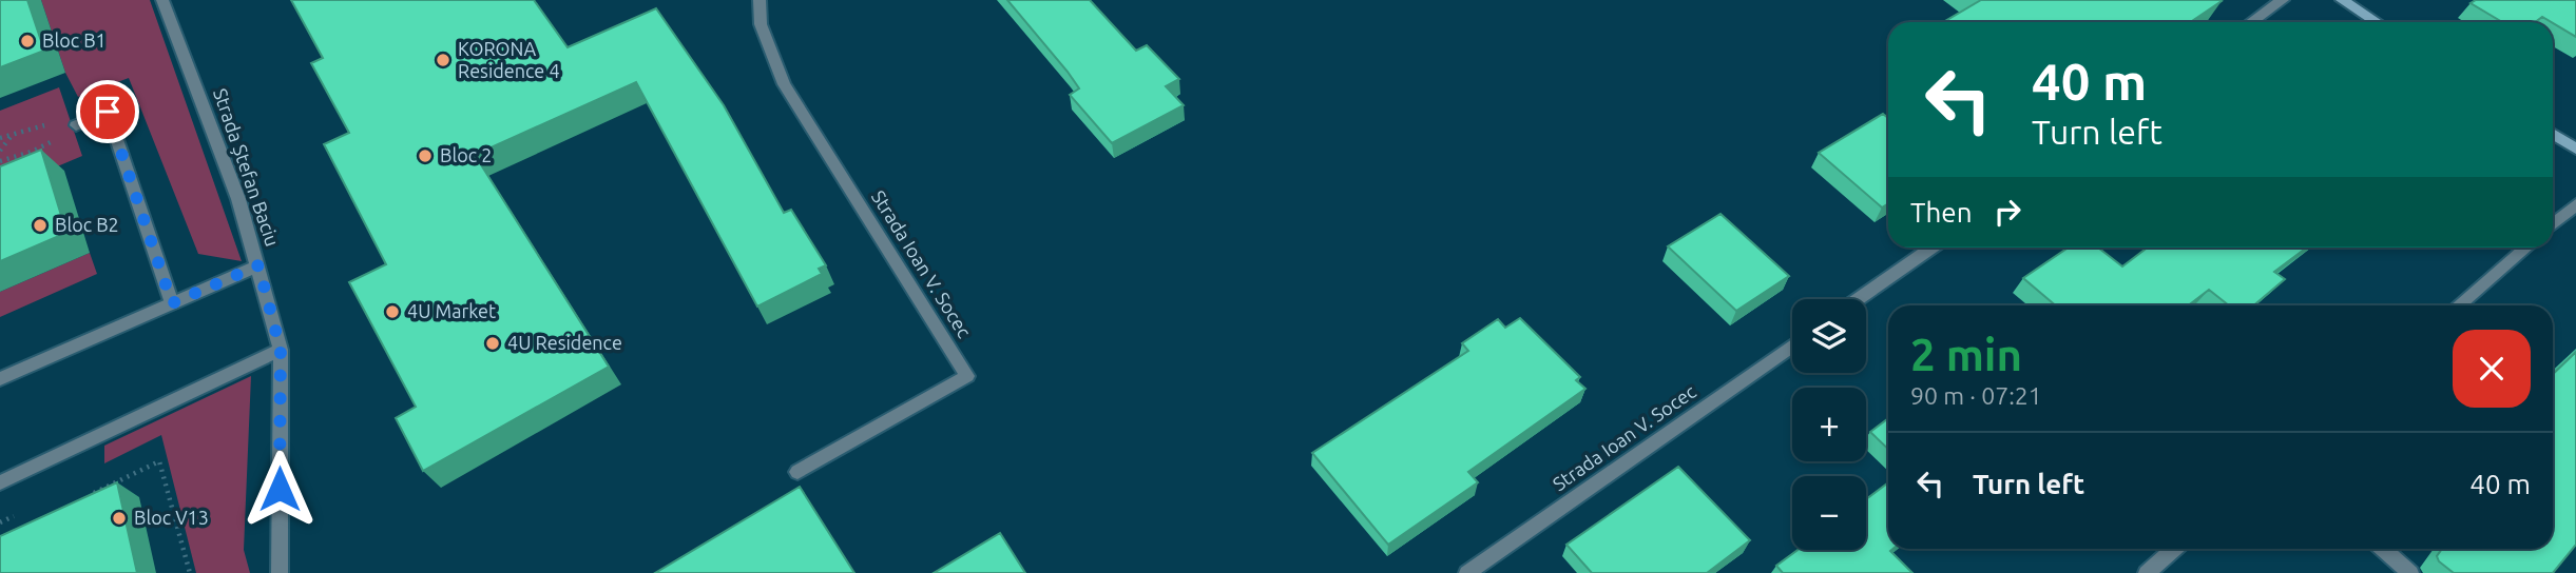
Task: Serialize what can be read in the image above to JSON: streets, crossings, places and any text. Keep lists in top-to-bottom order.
{
  "streets": {
    "street": ["Strada Ștefan Baciu", "Strada Ioan V. Socec"]
  },
  "places": [
    "Bloc B1",
    "KORONA Residence 4",
    "Bloc 2",
    "Bloc B2",
    "4U Market",
    "4U Residence",
    "Bloc V13"
  ],
  "page": {
    "turn": ["40 m", "Turn left"],
    "then": "Then",
    "map_buttons": ["+", "−"],
    "heading": ["2 min", "90 m · 07:21"],
    "list": [
      {
        "name": "Turn left",
        "value": "40 m"
      }
    ]
  }
}
